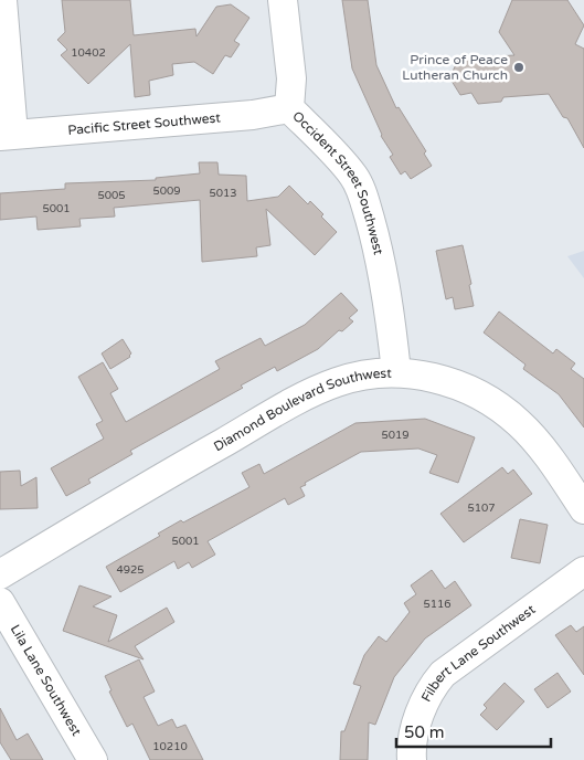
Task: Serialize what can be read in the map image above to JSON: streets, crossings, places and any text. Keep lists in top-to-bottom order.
{
  "streets": {
    "street": [
      "Pacific Street Southwest",
      "Occident Street Southwest",
      "Diamond Boulevard Southwest",
      "Filbert Lane Southwest",
      "Lila Lane Southwest"
    ]
  },
  "crossings": [
    ["Pacific Street Southwest", "Occident Street Southwest"],
    ["Occident Street Southwest", "Diamond Boulevard Southwest"]
  ],
  "places": ["Prince of Peace Lutheran Church"],
  "house_numbers": [
    "10402",
    "5009",
    "5013",
    "5005",
    "5001",
    "5019",
    "5107",
    "5001",
    "4925",
    "5116",
    "10210"
  ],
  "scale_bar": "50 m"
}
